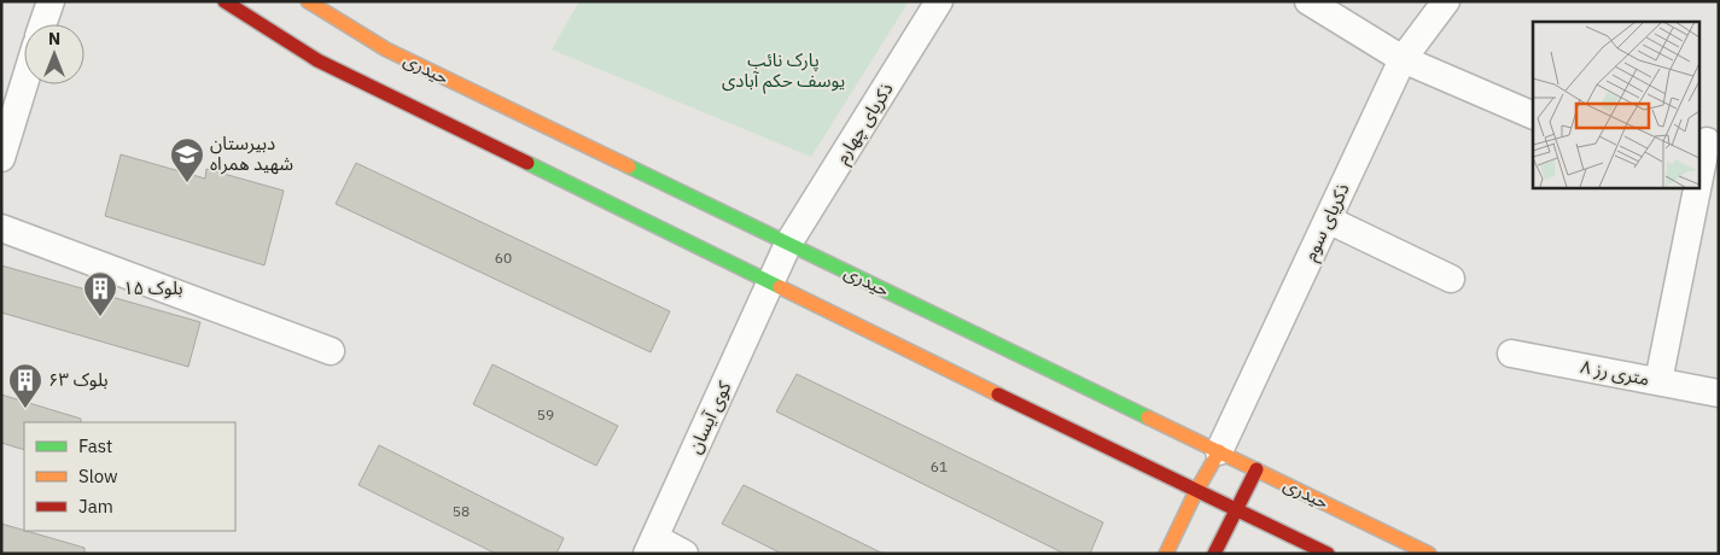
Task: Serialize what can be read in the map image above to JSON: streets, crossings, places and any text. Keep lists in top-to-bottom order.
{
  "streets": {
    "main road": ["حیدری"],
    "street": [
      "ذکریای چهارم",
      "ذکریای سوم",
      "۸ متری رز",
      "کوی آیسان"
    ]
  },
  "crossings": [
    ["حیدری", "ذکریای چهارم"],
    ["حیدری", "ذکریای سوم"],
    ["ذکریای چهارم", "کوی آیسان"]
  ],
  "parks": ["پارک نائب یوسف حکم آبادی"],
  "places": {
    "school or university": ["دبیرستان شهید همراه"],
    "building": ["بلوک ۱۵", "بلوک ۶۳"]
  },
  "house_numbers": [
    "60",
    "59",
    "61",
    "58"
  ],
  "legend": ["Fast", "Slow", "Jam"],
  "north": "top"
}
